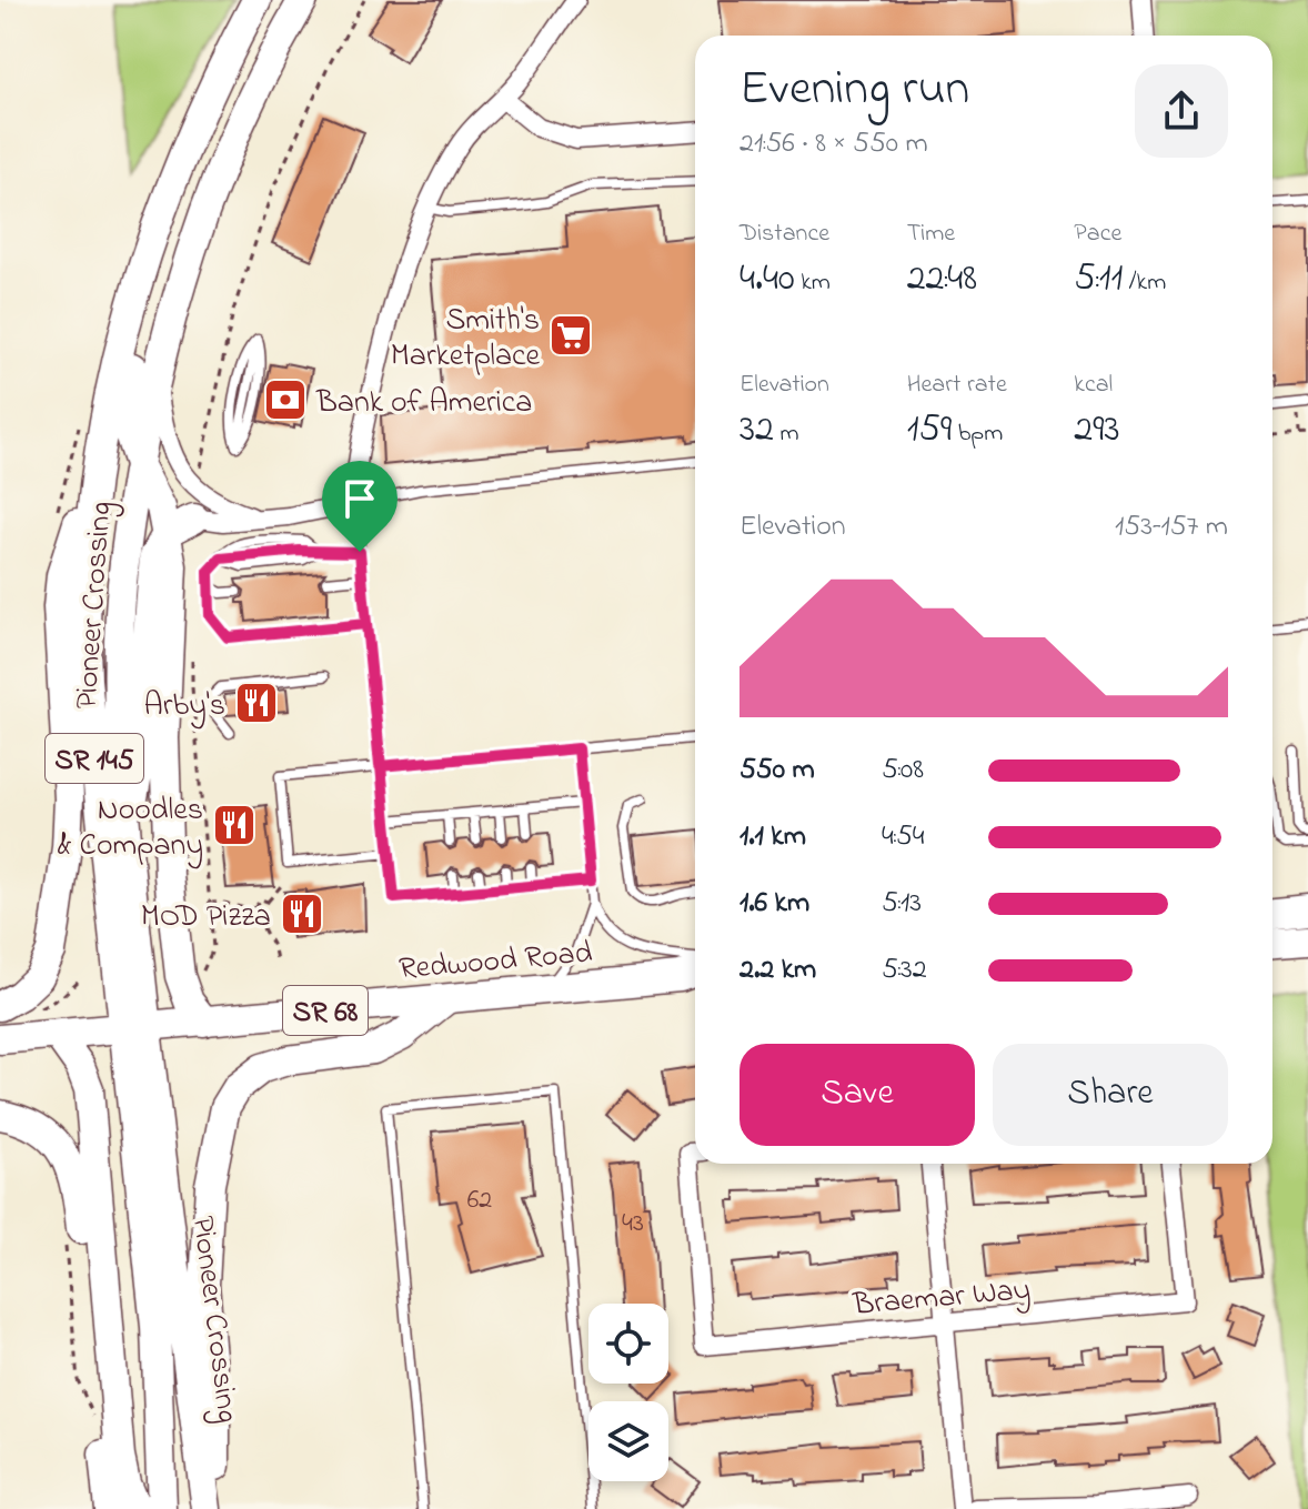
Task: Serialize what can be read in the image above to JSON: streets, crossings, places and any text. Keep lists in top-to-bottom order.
{
  "streets": {
    "main road": [
      "Pioneer Crossing",
      "SR 145",
      "Redwood Road",
      "SR 68"
    ],
    "street": ["Braemar Way"]
  },
  "crossings": [
    ["Pioneer Crossing", "Redwood Road"]
  ],
  "places": {
    "supermarket": ["Smith's Marketplace"],
    "bank": ["Bank of America"],
    "restaurant": ["Arby's", "Noodles & Company", "MOD Pizza"]
  },
  "house_numbers": ["62", "43"],
  "page": {
    "heading": ["Evening run", "21:56 · 8 × 550 m"],
    "stats": [
      ["Distance", "4.40 km"],
      ["Time", "22:48"],
      ["Pace", "5:11 /km"],
      ["Elevation", "32 m"],
      ["Heart rate", "159 bpm"],
      ["kcal", "293"]
    ],
    "chart": ["Elevation", "153–157 m"],
    "list": [
      {
        "name": "550 m",
        "note": "5:08"
      },
      {
        "name": "1.1 km",
        "note": "4:54"
      },
      {
        "name": "1.6 km",
        "note": "5:13"
      },
      {
        "name": "2.2 km",
        "note": "5:32"
      }
    ],
    "buttons": ["Save", "Share"]
  }
}
